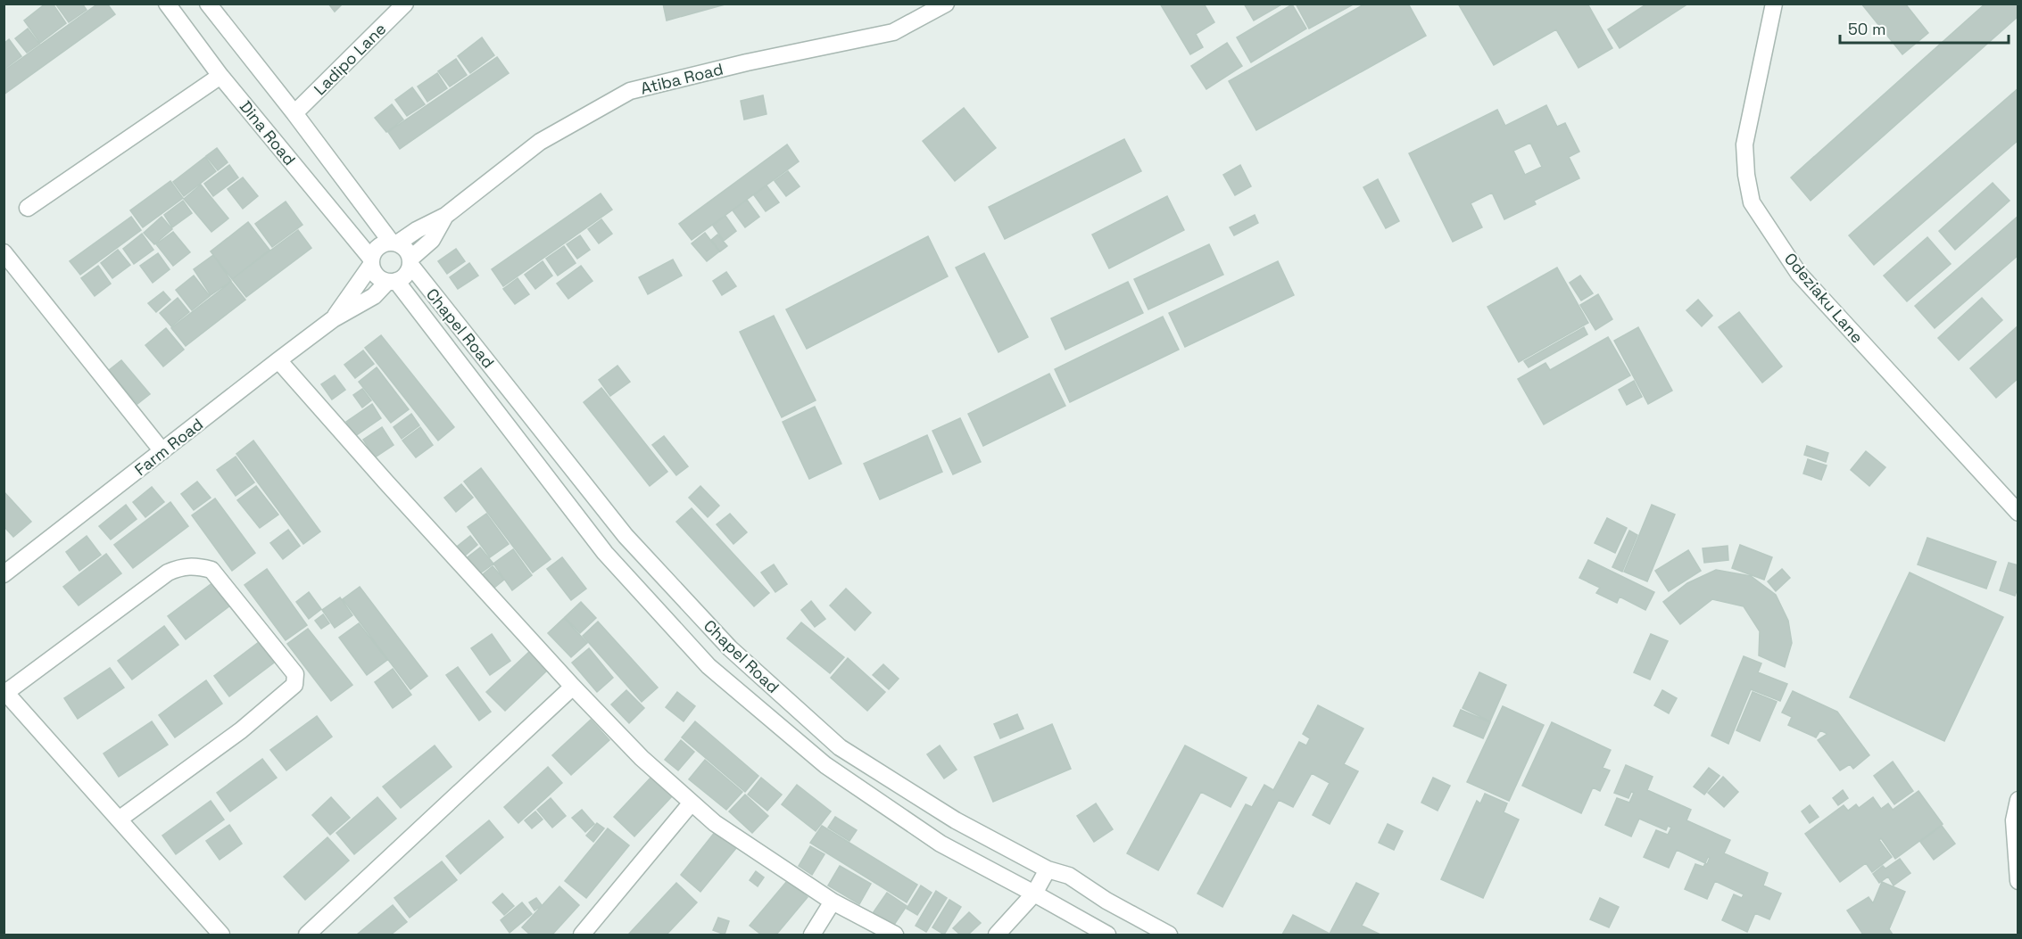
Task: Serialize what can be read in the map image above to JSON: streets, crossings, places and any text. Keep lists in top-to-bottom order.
{
  "streets": {
    "street": [
      "Ladipo Lane",
      "Atiba Road",
      "Dina Road",
      "Odeziaku Lane",
      "Chapel Road",
      "Farm Road"
    ]
  },
  "crossings": [
    ["Ladipo Lane", "Dina Road"],
    ["Atiba Road", "Dina Road"],
    ["Atiba Road", "Chapel Road"],
    ["Atiba Road", "Farm Road"],
    ["Dina Road", "Chapel Road"],
    ["Dina Road", "Farm Road"],
    ["Chapel Road", "Farm Road"]
  ],
  "scale_bar": "50 m"
}
